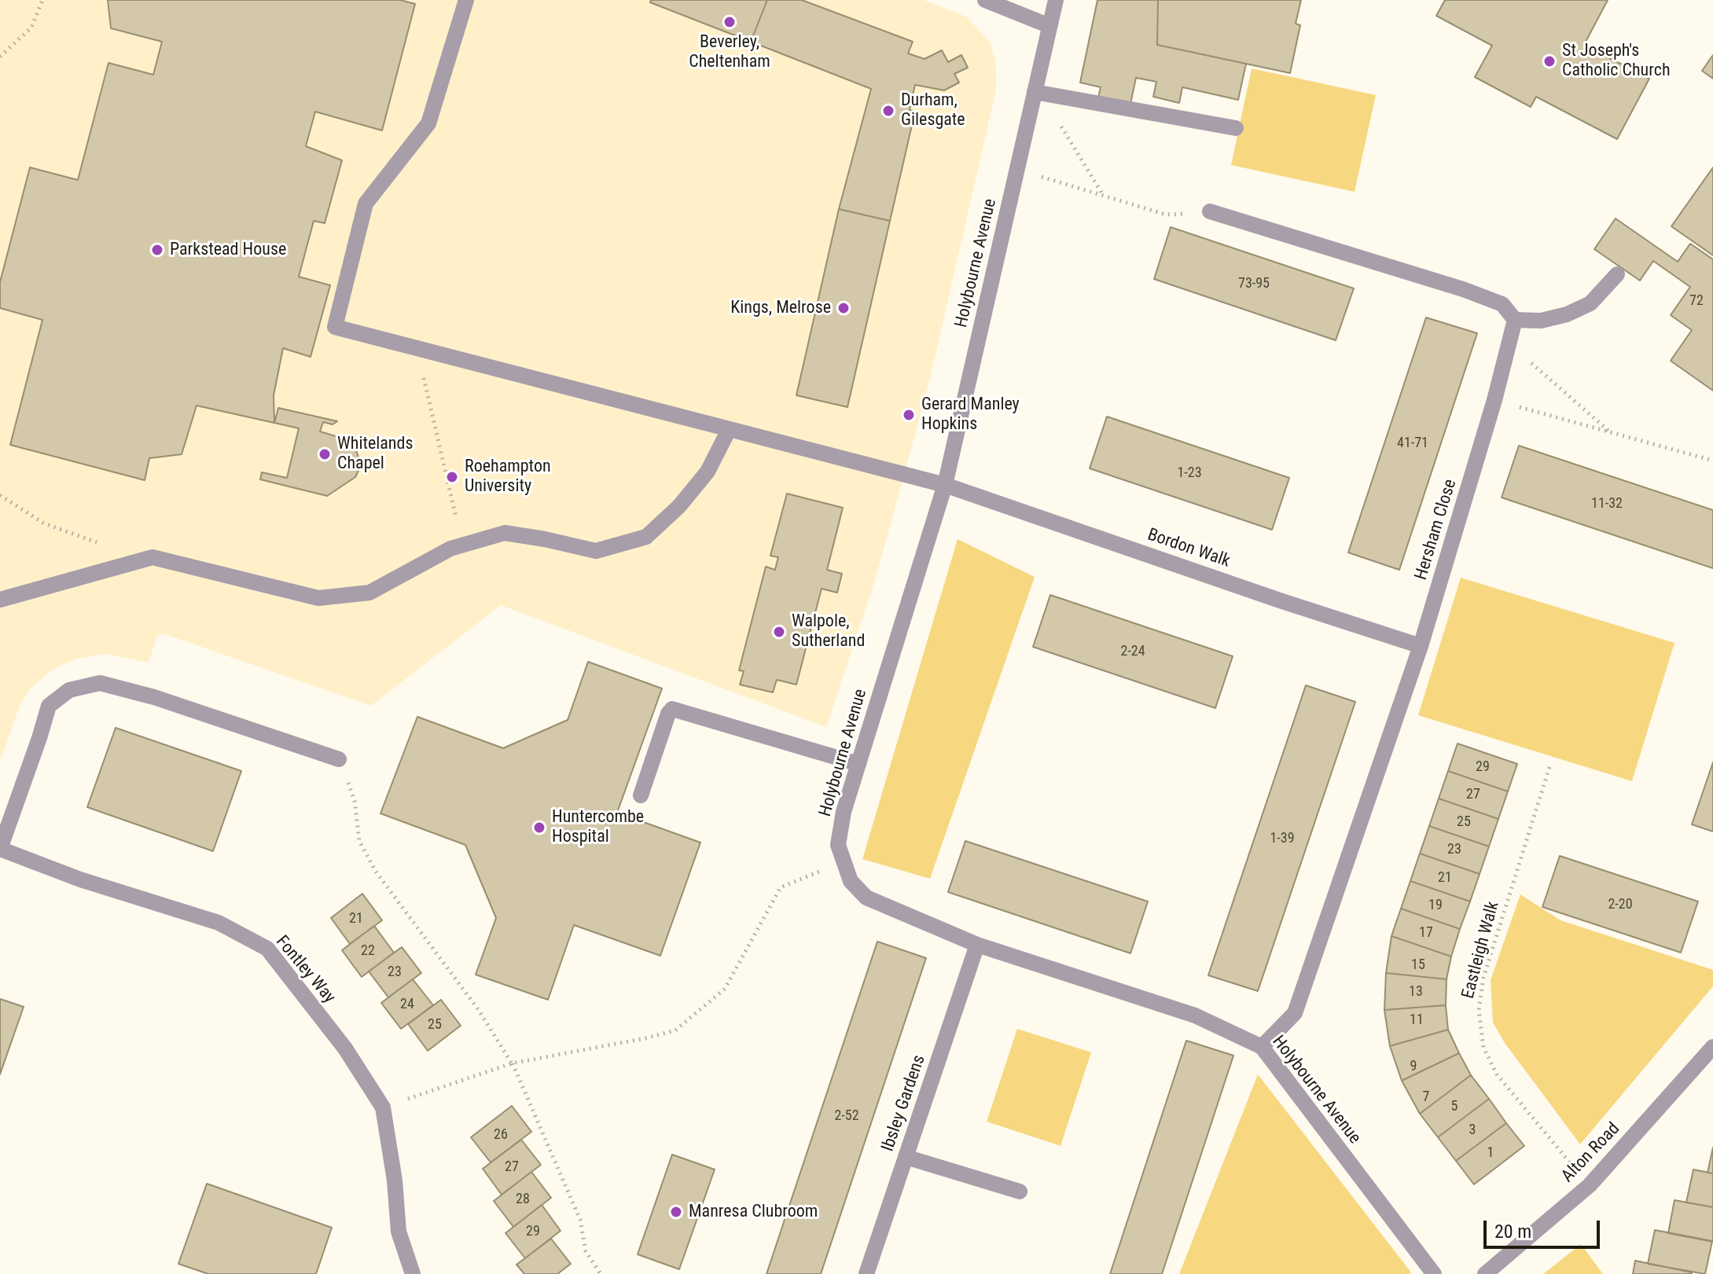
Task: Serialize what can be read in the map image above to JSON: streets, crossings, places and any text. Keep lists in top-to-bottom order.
{
  "streets": {
    "street": [
      "Holybourne Avenue",
      "Hersham Close",
      "Bordon Walk",
      "Fontley Way",
      "Ibsley Gardens",
      "Alton Road"
    ],
    "path": ["Eastleigh Walk"]
  },
  "crossings": [
    ["Holybourne Avenue", "Hersham Close"],
    ["Holybourne Avenue", "Bordon Walk"],
    ["Holybourne Avenue", "Ibsley Gardens"],
    ["Hersham Close", "Bordon Walk"],
    ["Eastleigh Walk", "Alton Road"]
  ],
  "places": [
    "Beverley, Cheltenham",
    "St Joseph's Catholic Church",
    "Durham, Gilesgate",
    "Parkstead House",
    "Kings, Melrose",
    "Gerard Manley Hopkins",
    "Whitelands Chapel",
    "Roehampton University",
    "Walpole, Sutherland",
    "Huntercombe Hospital",
    "Manresa Clubroom"
  ],
  "house_numbers": [
    "73-95",
    "72",
    "41-71",
    "1-23",
    "11-32",
    "2-24",
    "29",
    "27",
    "25",
    "1-39",
    "23",
    "21",
    "2-20",
    "19",
    "21",
    "17",
    "22",
    "15",
    "23",
    "13",
    "24",
    "11",
    "25",
    "9",
    "7",
    "5",
    "2-52",
    "3",
    "26",
    "1",
    "27",
    "28",
    "29"
  ],
  "scale_bar": "20 m"
}
